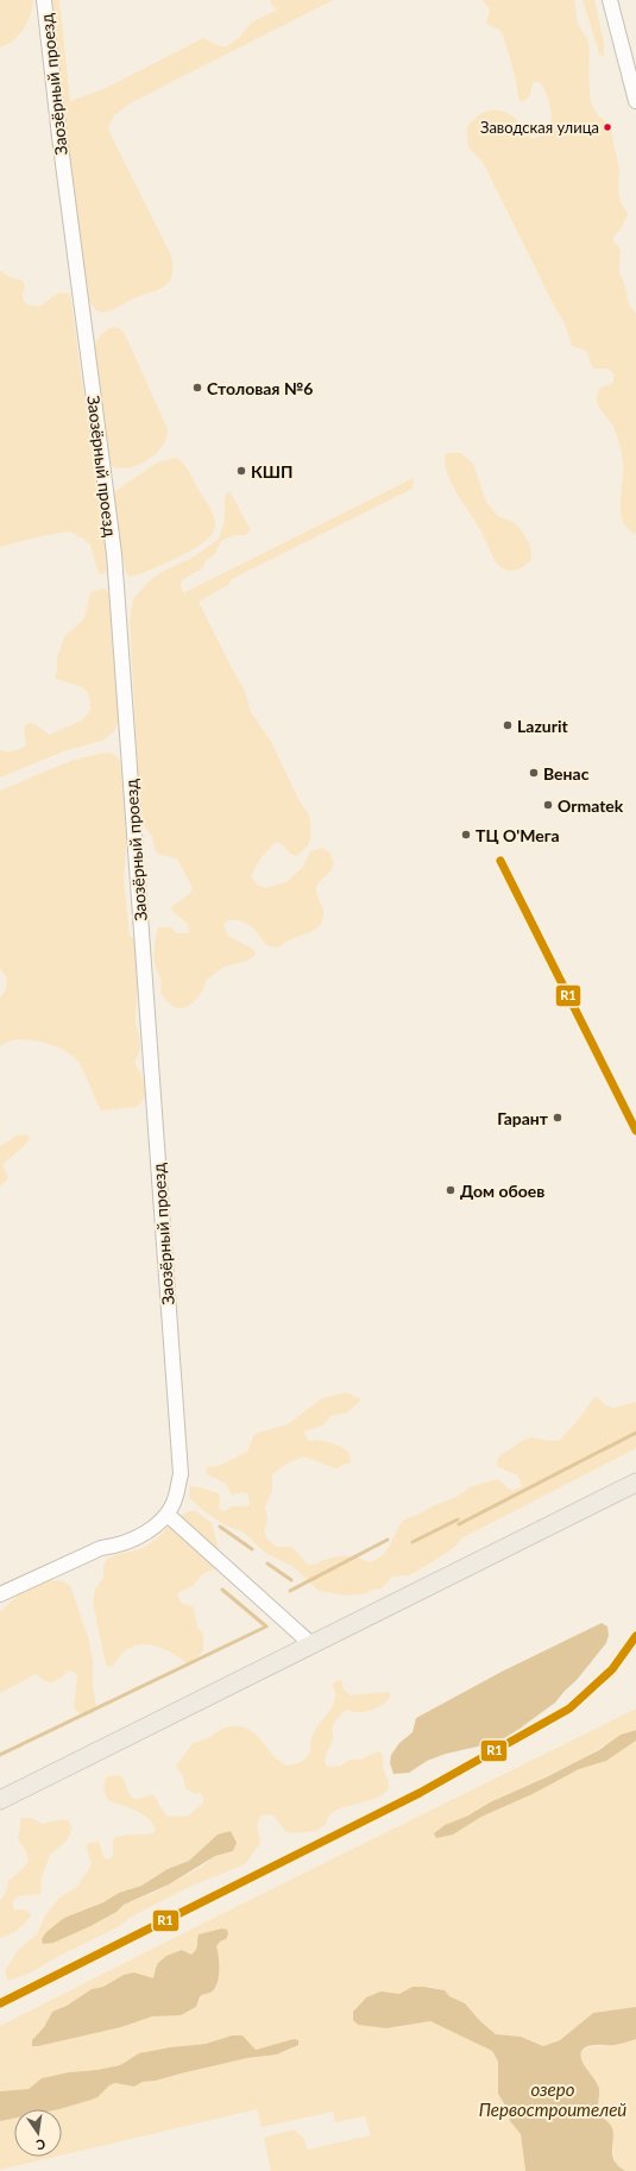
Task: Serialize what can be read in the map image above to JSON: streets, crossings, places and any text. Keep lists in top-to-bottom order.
{
  "streets": {
    "street": ["Заозёрный проезд"]
  },
  "water": ["озеро Первостроителей"],
  "places": [
    "Заводская улица",
    "Столовая №6",
    "КШП",
    "Lazurit",
    "Венас",
    "Ormatek",
    "ТЦ О'Мега",
    "Гарант",
    "Дом обоев"
  ],
  "lines": ["transit line R1"],
  "north": "bottom"
}
